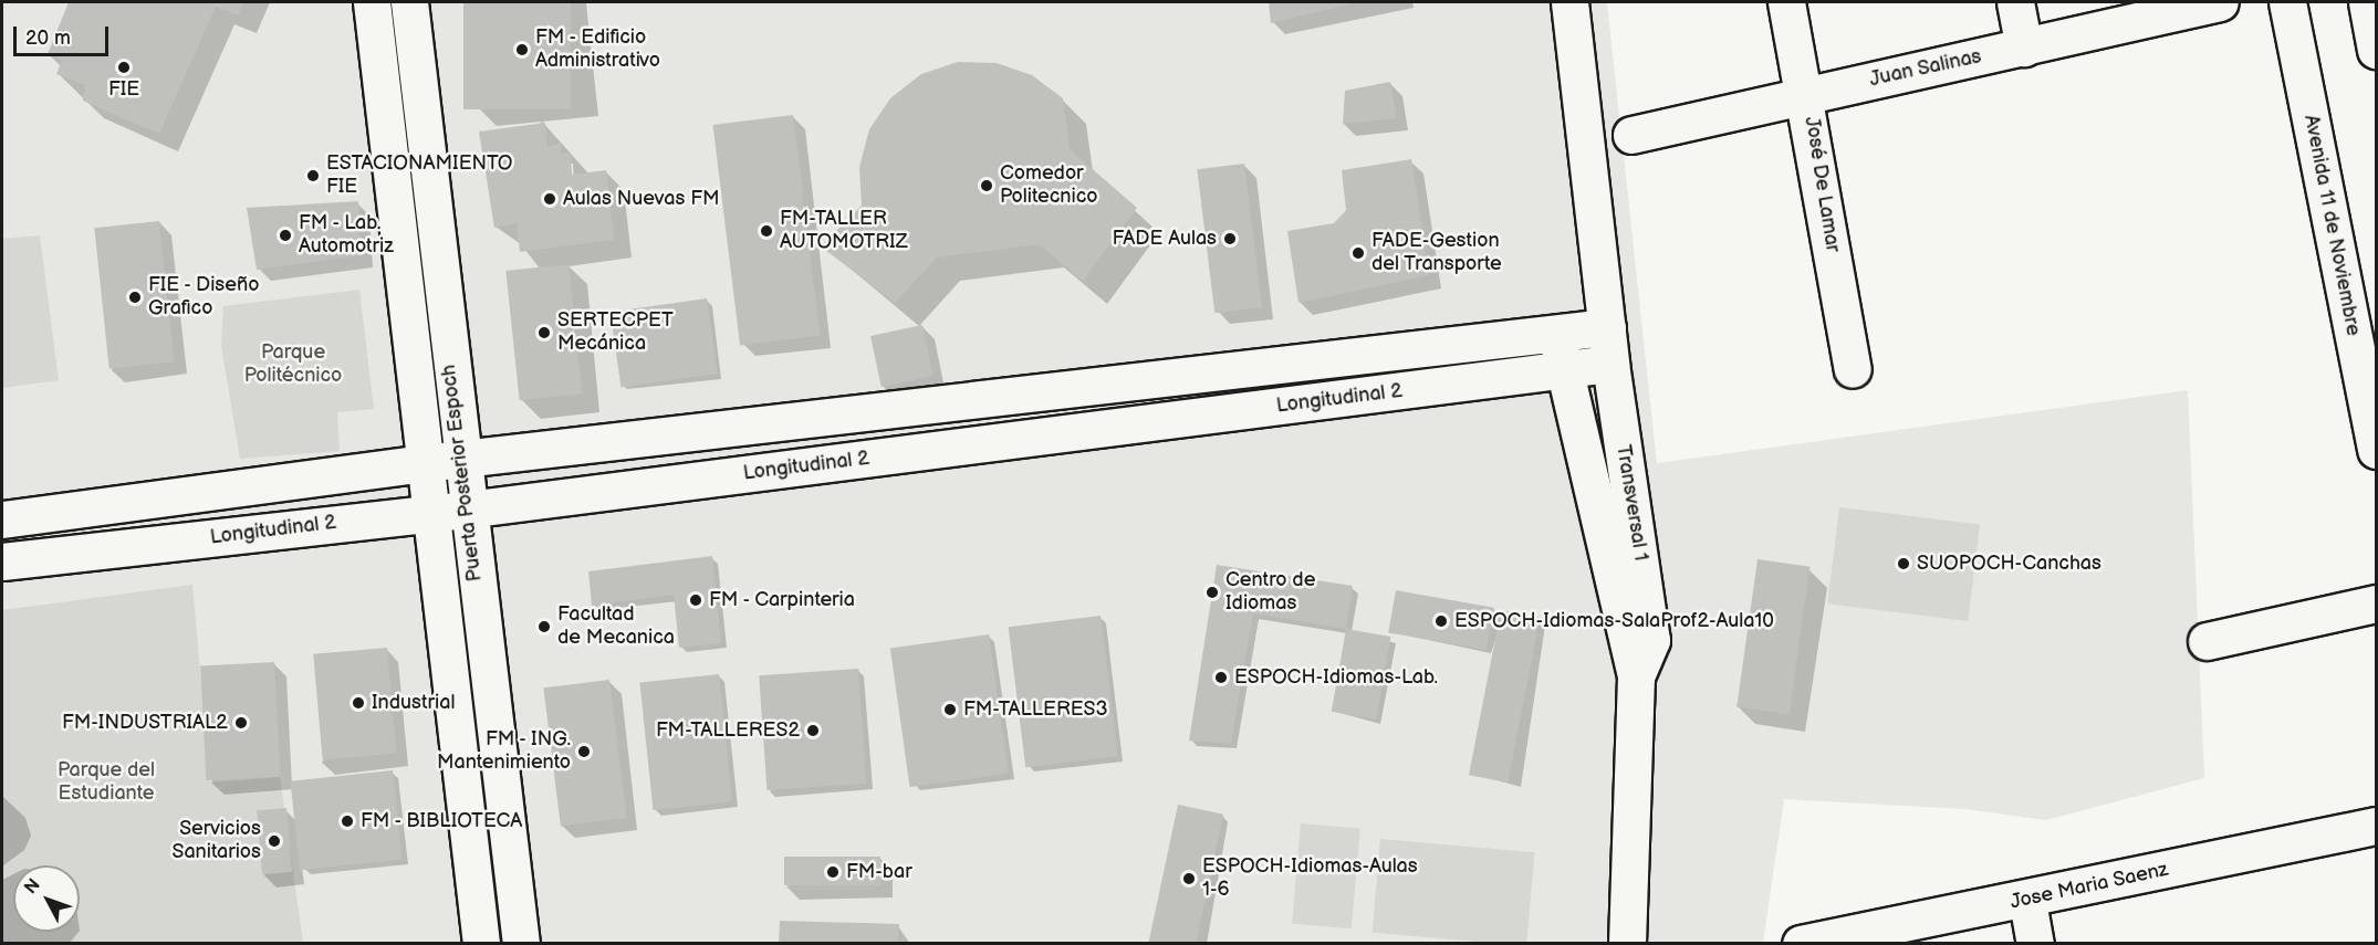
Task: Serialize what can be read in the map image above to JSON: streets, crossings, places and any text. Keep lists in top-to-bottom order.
{
  "streets": {
    "street": [
      "Juan Salinas",
      "José De Lamar",
      "Avenida 11 de Noviembre",
      "Longitudinal 2",
      "Puerta Posterior Espoch",
      "Transversal 1",
      "Jose Maria Saenz"
    ]
  },
  "crossings": [
    ["Juan Salinas", "José De Lamar"],
    ["Longitudinal 2", "Puerta Posterior Espoch"],
    ["Longitudinal 2", "Transversal 1"]
  ],
  "parks": ["Parque Politécnico", "Parque del Estudiante"],
  "places": [
    "FM - Edificio Administrativo",
    "FIE",
    "ESTACIONAMIENTO FIE",
    "Comedor Politecnico",
    "Aulas Nuevas FM",
    "FM-TALLER AUTOMOTRIZ",
    "FM - Lab. Automotriz",
    "FADE Aulas",
    "FADE-Gestion del Transporte",
    "FIE - Diseño Grafico",
    "SERTECPET Mecánica",
    "SUOPOCH-Canchas",
    "Centro de Idiomas",
    "FM - Carpinteria",
    "ESPOCH-Idiomas-SalaProf2-Aula10",
    "Facultad de Mecanica",
    "ESPOCH-Idiomas-Lab.",
    "Industrial",
    "FM-TALLERES3",
    "FM-INDUSTRIAL2",
    "FM-TALLERES2",
    "FM - ING. Mantenimiento",
    "FM - BIBLIOTECA",
    "Servicios Sanitarios",
    "FM-bar",
    "ESPOCH-Idiomas-Aulas 1-6"
  ],
  "scale_bar": "20 m",
  "north": "top left"
}
